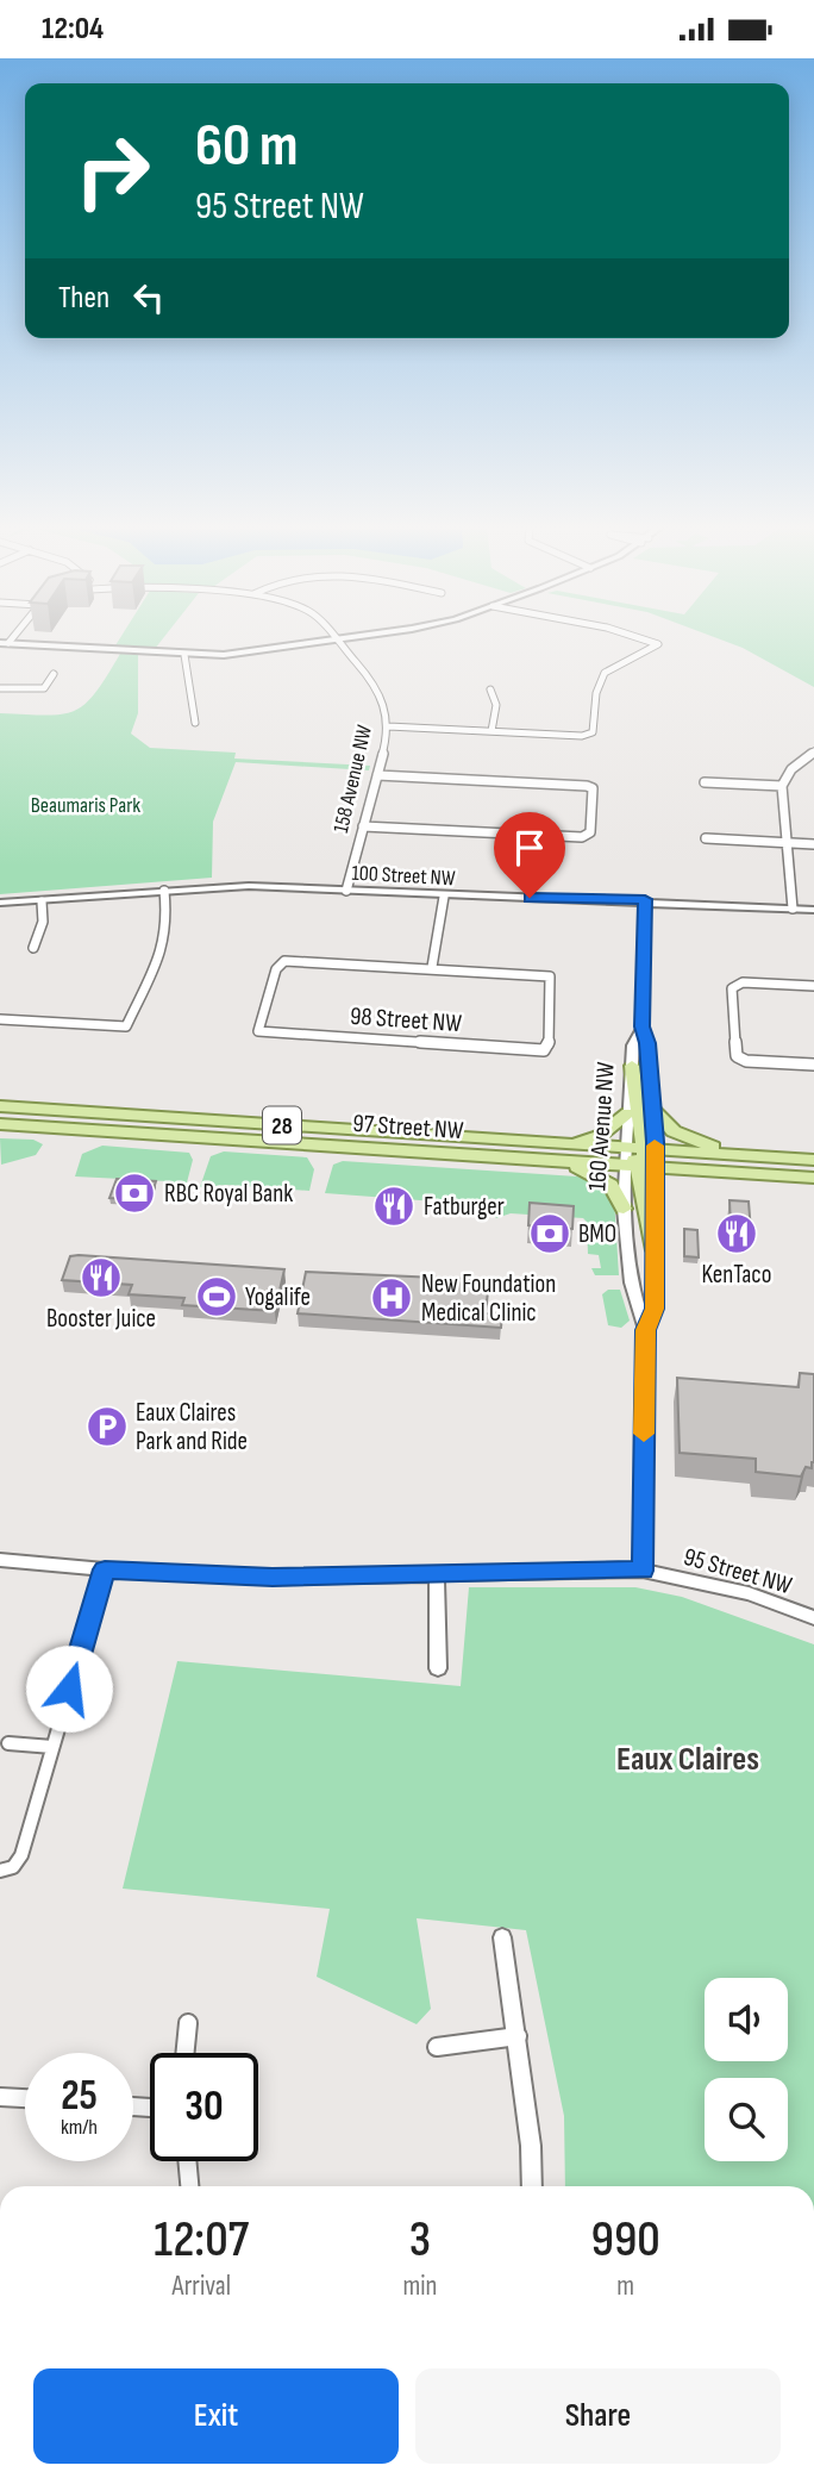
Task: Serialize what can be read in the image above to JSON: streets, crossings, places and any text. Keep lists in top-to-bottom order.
{
  "streets": {
    "main road": ["28", "97 Street NW"],
    "street": [
      "158 Avenue NW",
      "100 Street NW",
      "98 Street NW",
      "160 Avenue NW",
      "95 Street NW"
    ]
  },
  "crossings": [
    ["158 Avenue NW", "100 Street NW"],
    ["100 Street NW", "160 Avenue NW"],
    ["97 Street NW", "160 Avenue NW"],
    ["160 Avenue NW", "95 Street NW"]
  ],
  "districts": ["Eaux Claires"],
  "parks": ["Beaumaris Park"],
  "places": {
    "bank": ["RBC Royal Bank", "BMO"],
    "restaurant": ["Fatburger", "KenTaco", "Booster Juice"],
    "sports": ["Yogalife"],
    "hospital": ["New Foundation Medical Clinic"],
    "parking": ["Eaux Claires Park and Ride"]
  },
  "page": {
    "status": "12:04",
    "turn": ["60 m", "95 Street NW"],
    "then": "Then",
    "speed": "25 km/h",
    "limit": "30",
    "eta": [
      "12:07",
      "Arrival",
      "3",
      "min",
      "990",
      "m"
    ],
    "buttons": ["Exit", "Share"]
  }
}
